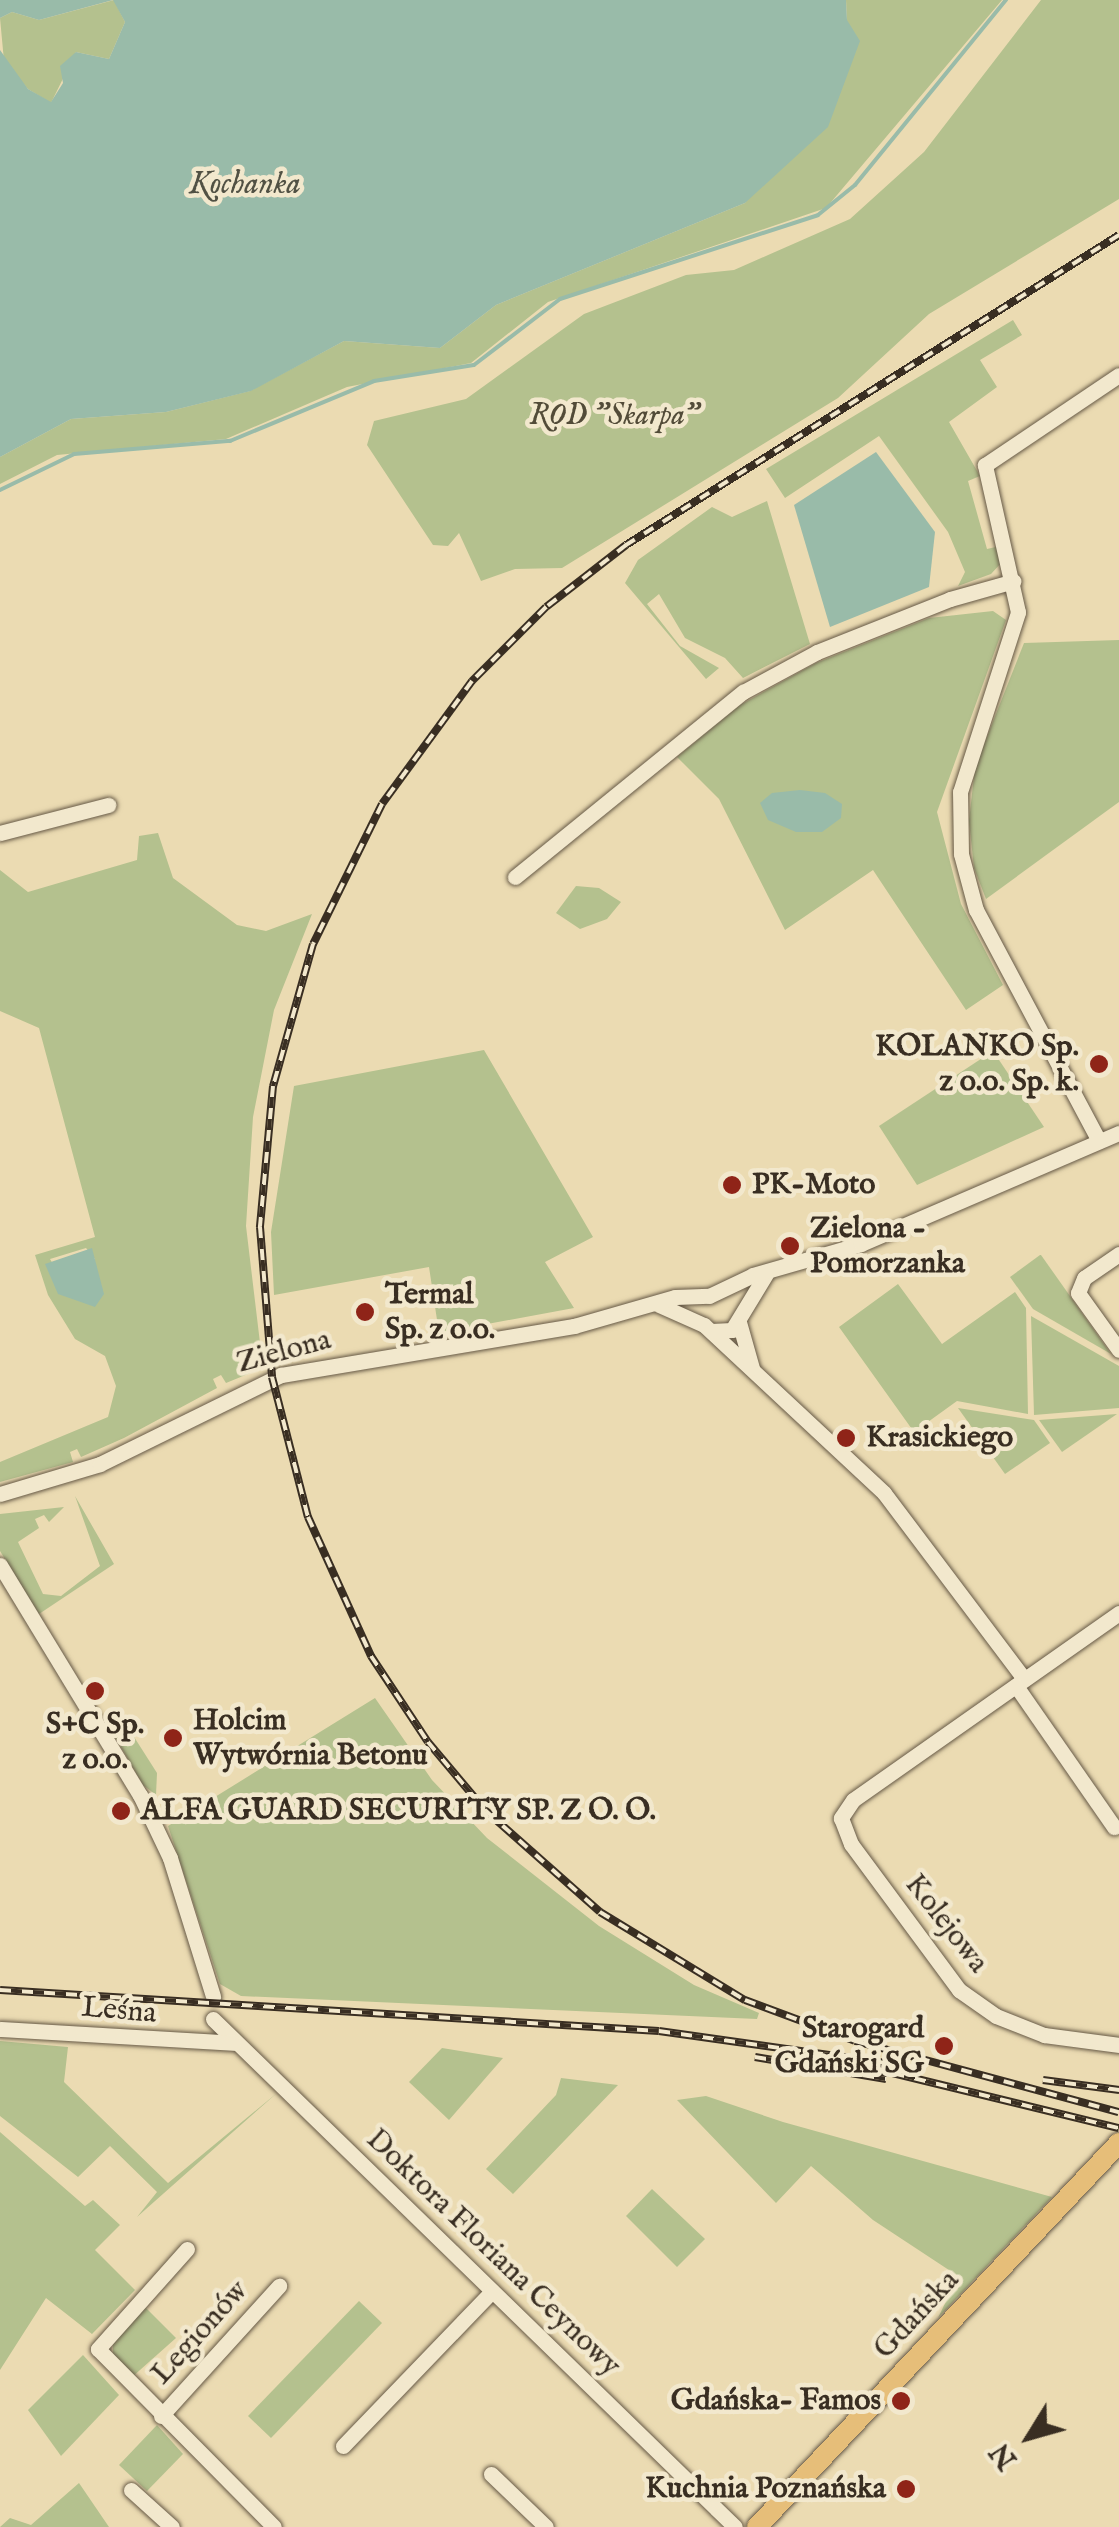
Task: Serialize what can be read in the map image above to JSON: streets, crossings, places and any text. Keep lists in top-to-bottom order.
{
  "streets": {
    "main road": ["Gdańska"],
    "street": [
      "Zielona",
      "Kolejowa",
      "Leśna",
      "Doktora Floriana Ceynowy",
      "Legionów"
    ]
  },
  "crossings": [
    ["Leśna", "Doktora Floriana Ceynowy"]
  ],
  "water": ["Kochanka"],
  "parks": ["ROD \"Skarpa\""],
  "places": [
    "KOLANKO Sp. z o.o. Sp. k.",
    "PK-Moto",
    "Zielona - Pomorzanka",
    "Termal Sp. z o.o.",
    "Krasickiego",
    "S+C Sp. z o.o.",
    "Holcim Wytwórnia Betonu",
    "ALFA GUARD SECURITY SP. Z O. O.",
    "Starogard Gdański SG",
    "Gdańska- Famos",
    "Kuchnia Poznańska"
  ],
  "north": "bottom left"
}
